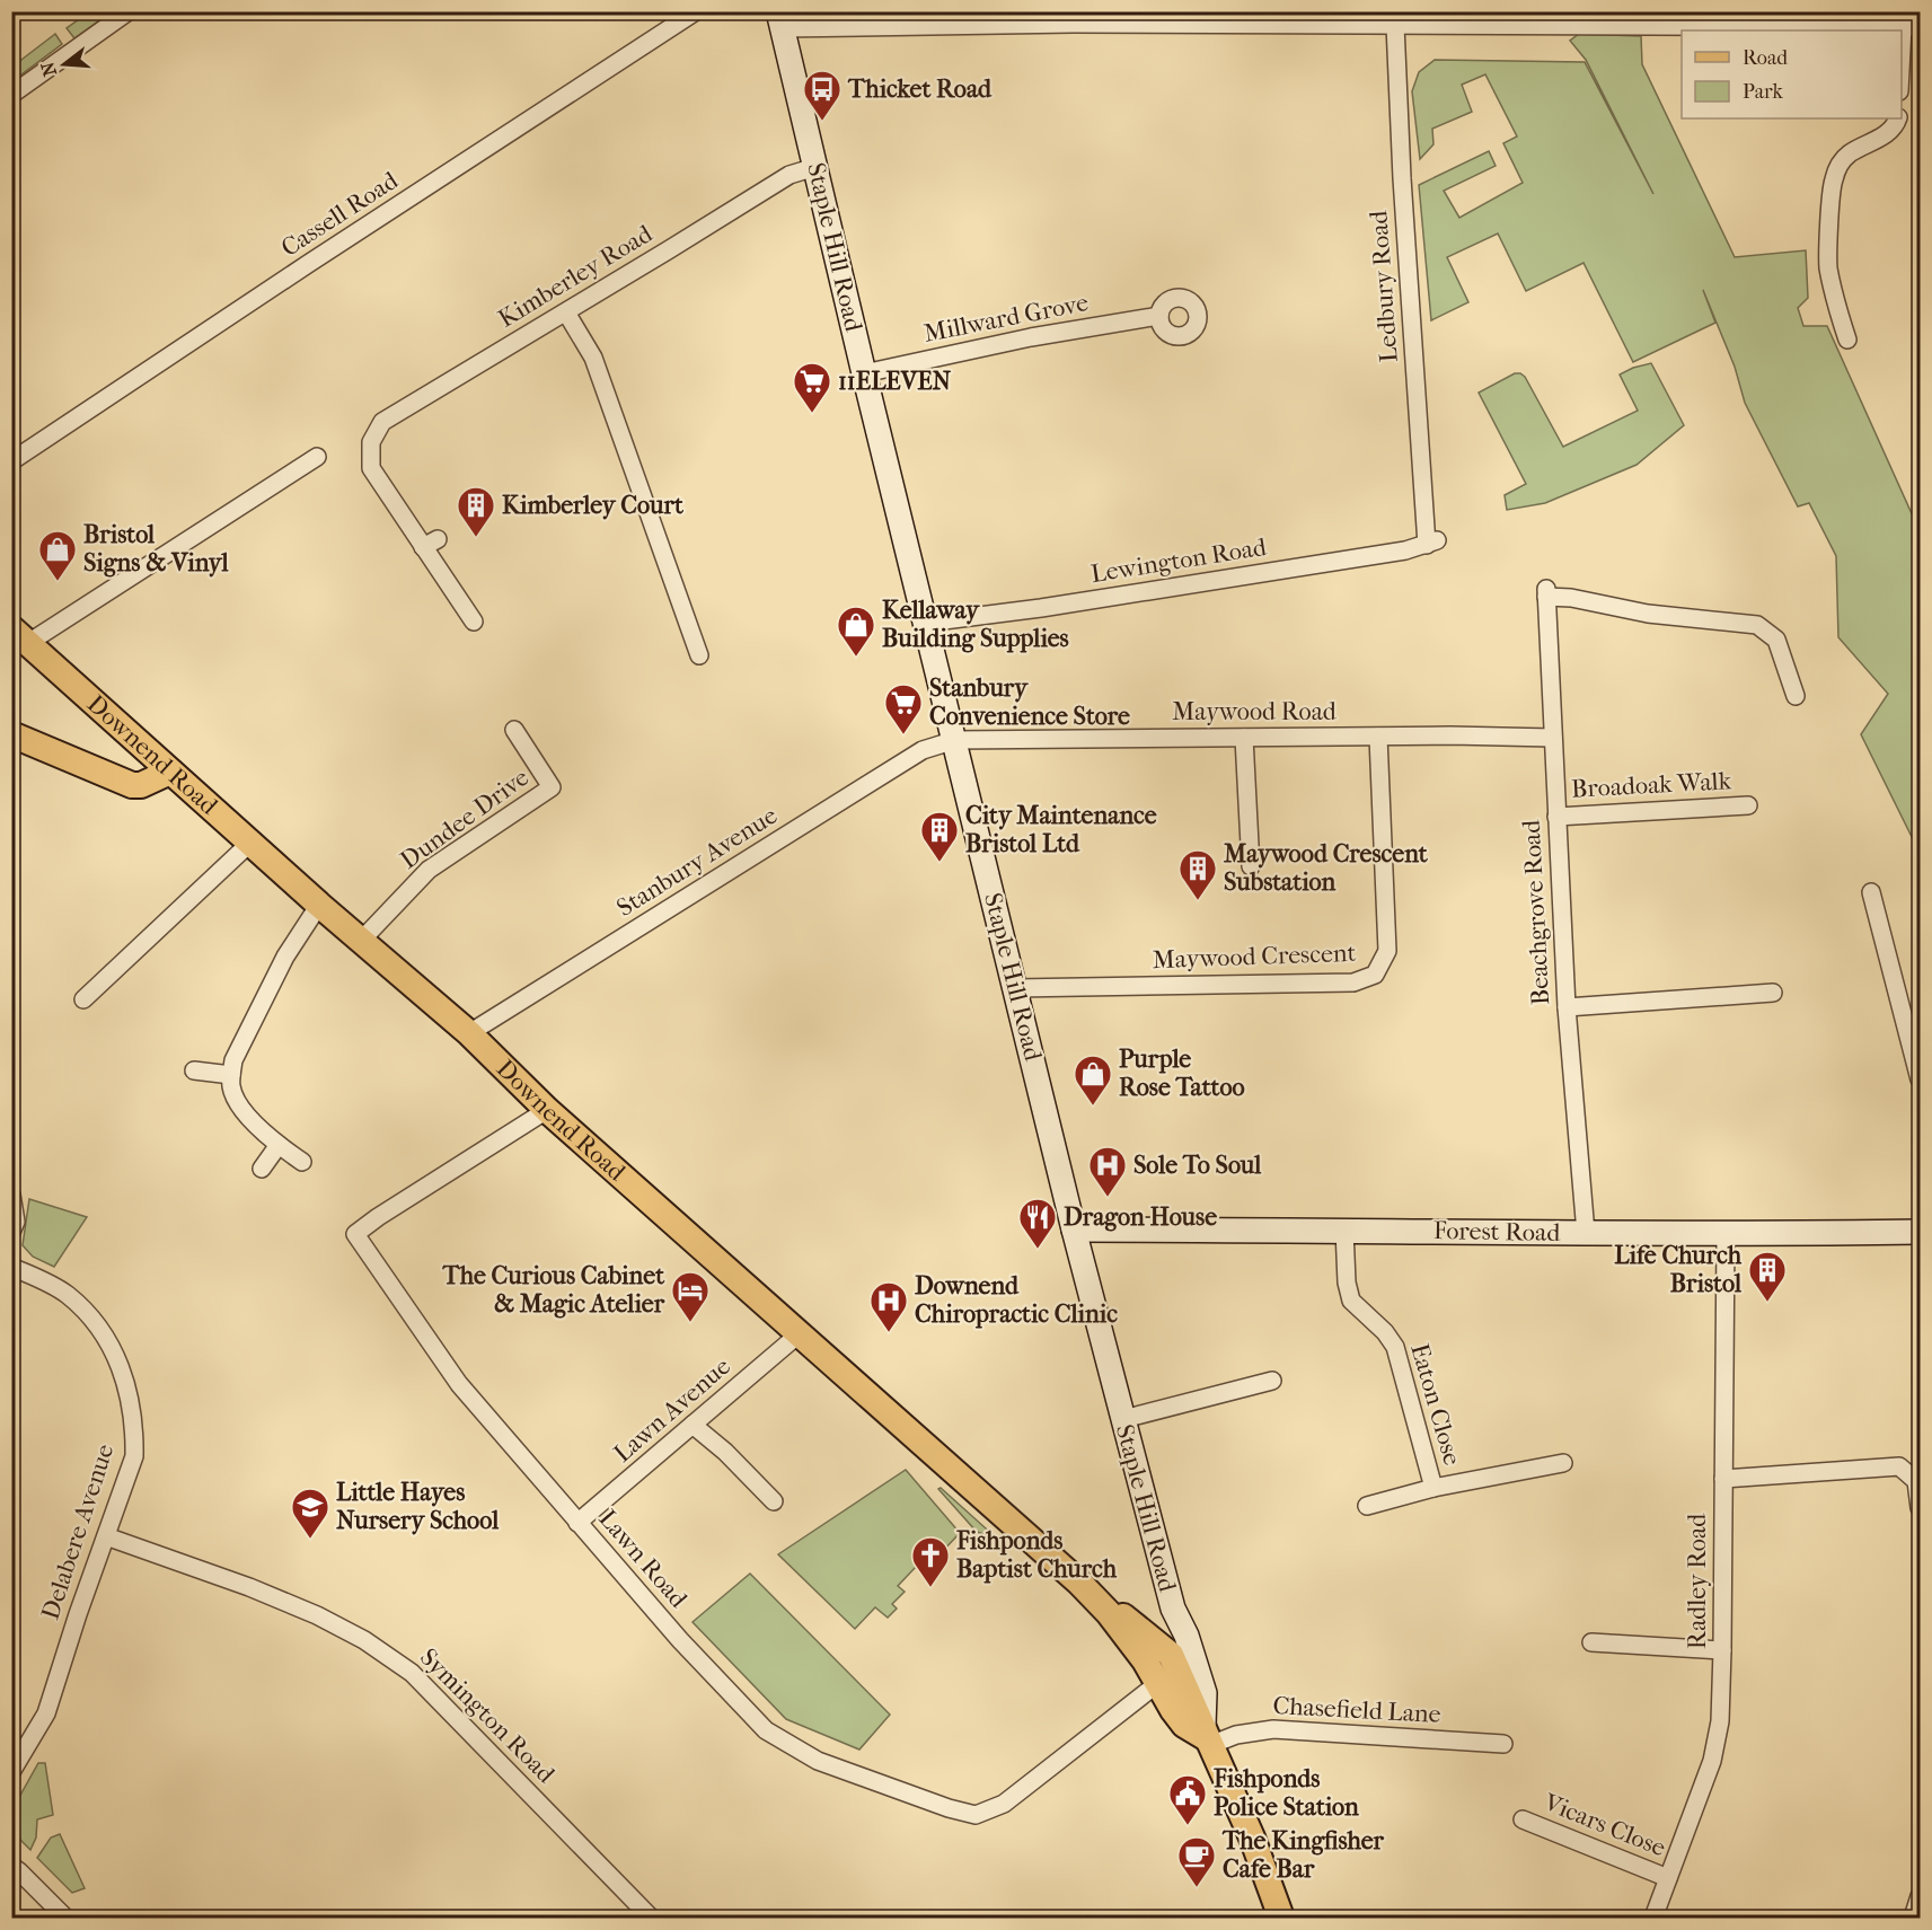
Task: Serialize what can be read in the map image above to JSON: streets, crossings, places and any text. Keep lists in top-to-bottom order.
{
  "streets": {
    "main road": ["Staple Hill Road", "Downend Road", "Forest Road"],
    "street": [
      "Cassell Road",
      "Kimberley Road",
      "Ledbury Road",
      "Millward Grove",
      "Lewington Road",
      "Maywood Road",
      "Broadoak Walk",
      "Dundee Drive",
      "Stanbury Avenue",
      "Beachgrove Road",
      "Maywood Crescent",
      "Eaton Close",
      "Lawn Avenue",
      "Delabere Avenue",
      "Lawn Road",
      "Radley Road",
      "Chasefield Lane",
      "Symington Road",
      "Vicars Close"
    ]
  },
  "crossings": [
    ["Staple Hill Road", "Kimberley Road"],
    ["Staple Hill Road", "Millward Grove"],
    ["Staple Hill Road", "Lewington Road"],
    ["Staple Hill Road", "Maywood Road"],
    ["Staple Hill Road", "Downend Road"],
    ["Staple Hill Road", "Stanbury Avenue"],
    ["Staple Hill Road", "Maywood Crescent"],
    ["Staple Hill Road", "Forest Road"],
    ["Staple Hill Road", "Chasefield Lane"],
    ["Ledbury Road", "Lewington Road"],
    ["Maywood Road", "Stanbury Avenue"],
    ["Maywood Road", "Beachgrove Road"],
    ["Maywood Road", "Maywood Crescent"],
    ["Downend Road", "Dundee Drive"],
    ["Downend Road", "Stanbury Avenue"],
    ["Downend Road", "Lawn Avenue"],
    ["Downend Road", "Lawn Road"],
    ["Downend Road", "Chasefield Lane"],
    ["Broadoak Walk", "Beachgrove Road"],
    ["Beachgrove Road", "Forest Road"],
    ["Forest Road", "Eaton Close"],
    ["Forest Road", "Radley Road"],
    ["Lawn Avenue", "Lawn Road"],
    ["Delabere Avenue", "Symington Road"],
    ["Radley Road", "Vicars Close"]
  ],
  "places": {
    "bus stop": ["Thicket Road"],
    "supermarket": ["11ELEVEN", "Stanbury Convenience Store"],
    "building": [
      "Kimberley Court",
      "City Maintenance Bristol Ltd",
      "Maywood Crescent Substation",
      "Life Church Bristol"
    ],
    "shop": ["Bristol Signs & Vinyl", "Kellaway Building Supplies", "Purple Rose Tattoo"],
    "hospital": ["Sole To Soul", "Downend Chiropractic Clinic"],
    "restaurant": ["Dragon House"],
    "hotel": ["The Curious Cabinet & Magic Atelier"],
    "school or university": ["Little Hayes Nursery School"],
    "church": ["Fishponds Baptist Church"],
    "public building": ["Fishponds Police Station"],
    "cafe": ["The Kingfisher Cafe Bar"]
  },
  "legend": ["Road", "Park"],
  "north": "left"
}
